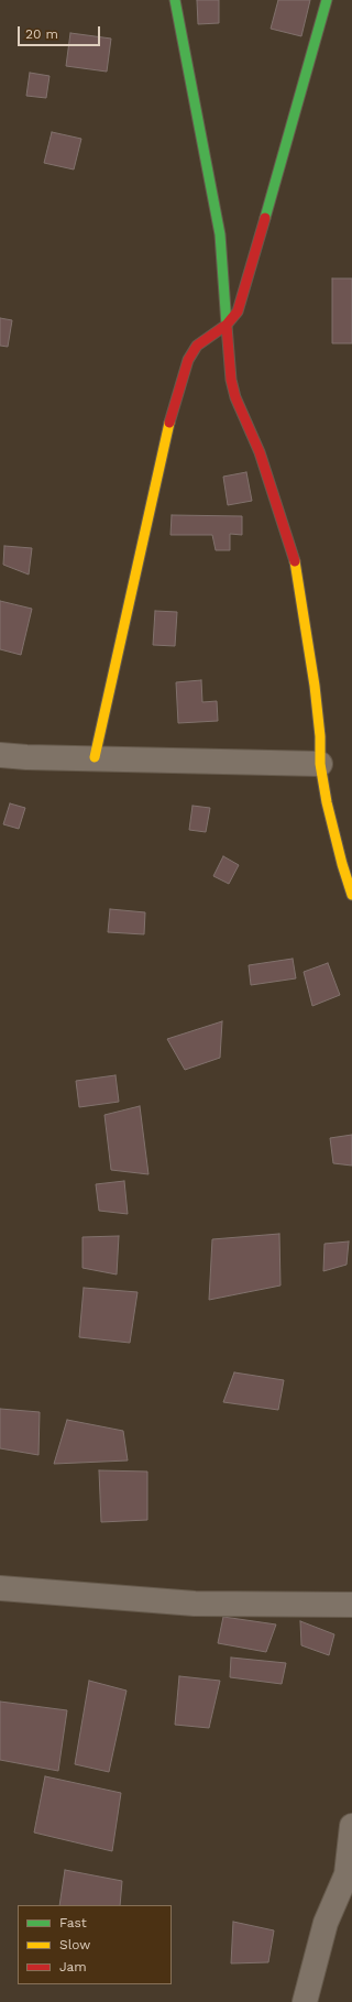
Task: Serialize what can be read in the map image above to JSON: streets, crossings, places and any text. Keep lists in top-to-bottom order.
{
  "legend": ["Fast", "Slow", "Jam"],
  "scale_bar": "20 m"
}
